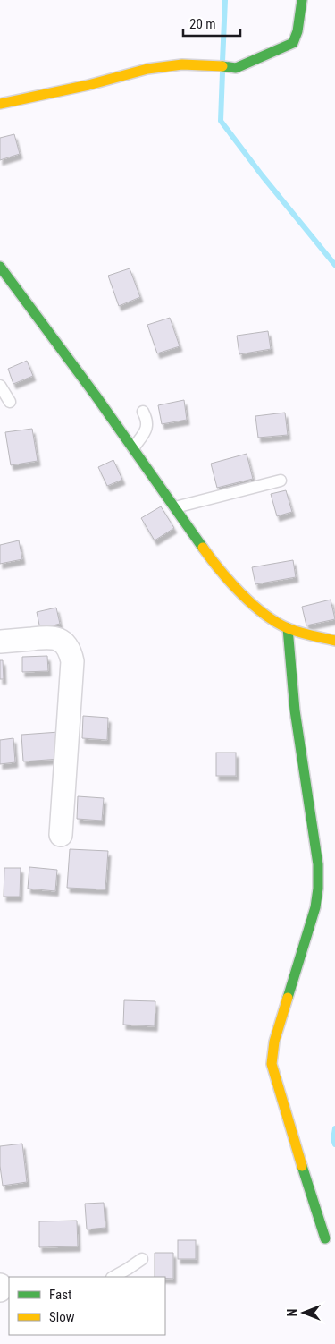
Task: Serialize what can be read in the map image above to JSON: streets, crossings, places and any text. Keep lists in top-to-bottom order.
{
  "legend": ["Fast", "Slow"],
  "scale_bar": "20 m",
  "north": "left"
}
